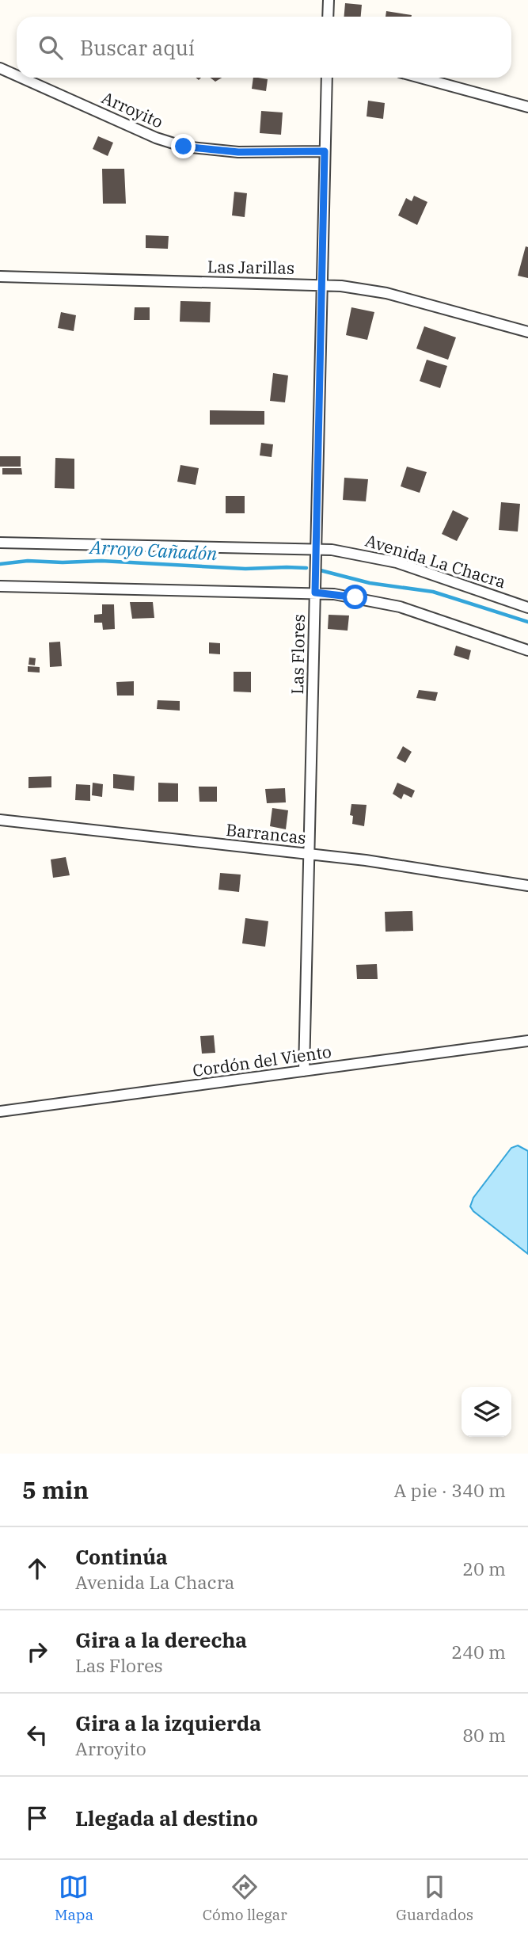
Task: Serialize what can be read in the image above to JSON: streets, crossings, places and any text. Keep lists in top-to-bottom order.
{
  "streets": {
    "street": [
      "Arroyito",
      "Las Jarillas",
      "Avenida La Chacra",
      "Las Flores",
      "Barrancas",
      "Cordón del Viento"
    ]
  },
  "crossings": [
    ["Arroyito", "Las Flores"],
    ["Las Jarillas", "Las Flores"],
    ["Avenida La Chacra", "Las Flores"],
    ["Las Flores", "Barrancas"],
    ["Las Flores", "Cordón del Viento"]
  ],
  "water": ["Arroyo Cañadón"],
  "page": {
    "search": "Buscar aquí",
    "heading": ["5 min", "A pie · 340 m"],
    "list": [
      ["Continúa", "Avenida La Chacra", "20 m"],
      ["Gira a la derecha", "Las Flores", "240 m"],
      ["Gira a la izquierda", "Arroyito", "80 m"],
      "Llegada al destino"
    ],
    "nav": ["Mapa", "Cómo llegar", "Guardados"]
  }
}
